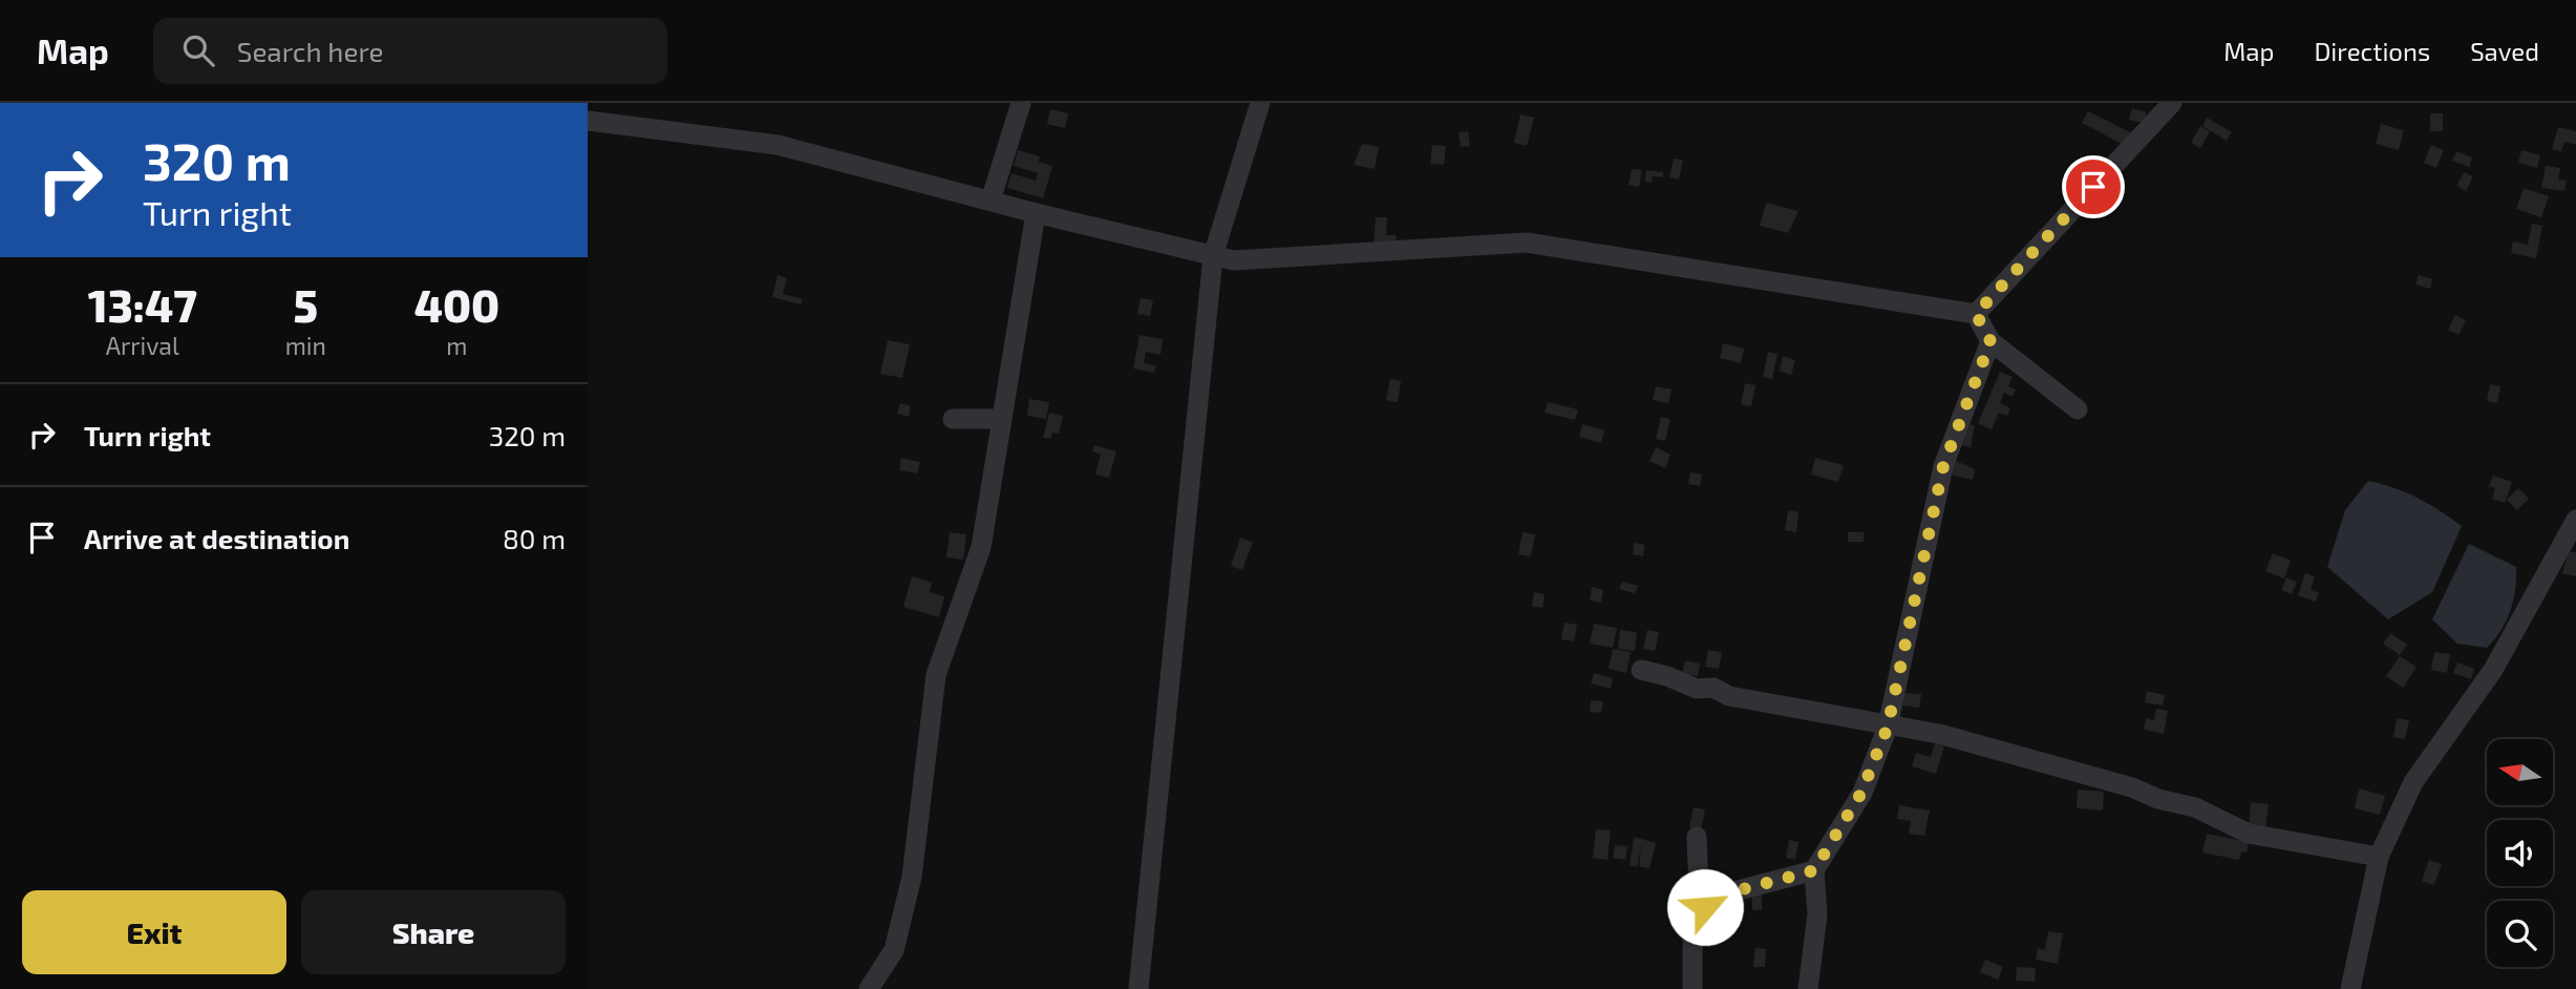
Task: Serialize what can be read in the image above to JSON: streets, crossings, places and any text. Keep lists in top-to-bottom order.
{
  "north": "left",
  "page": {
    "header": "Map",
    "search": "Search here",
    "nav": ["Map", "Directions", "Saved"],
    "turn": ["320 m", "Turn right"],
    "eta": [
      "13:47",
      "Arrival",
      "5",
      "min",
      "400",
      "m"
    ],
    "list": [
      {
        "name": "Turn right",
        "value": "320 m"
      },
      {
        "name": "Arrive at destination",
        "value": "80 m"
      }
    ],
    "buttons": ["Exit", "Share"]
  }
}
